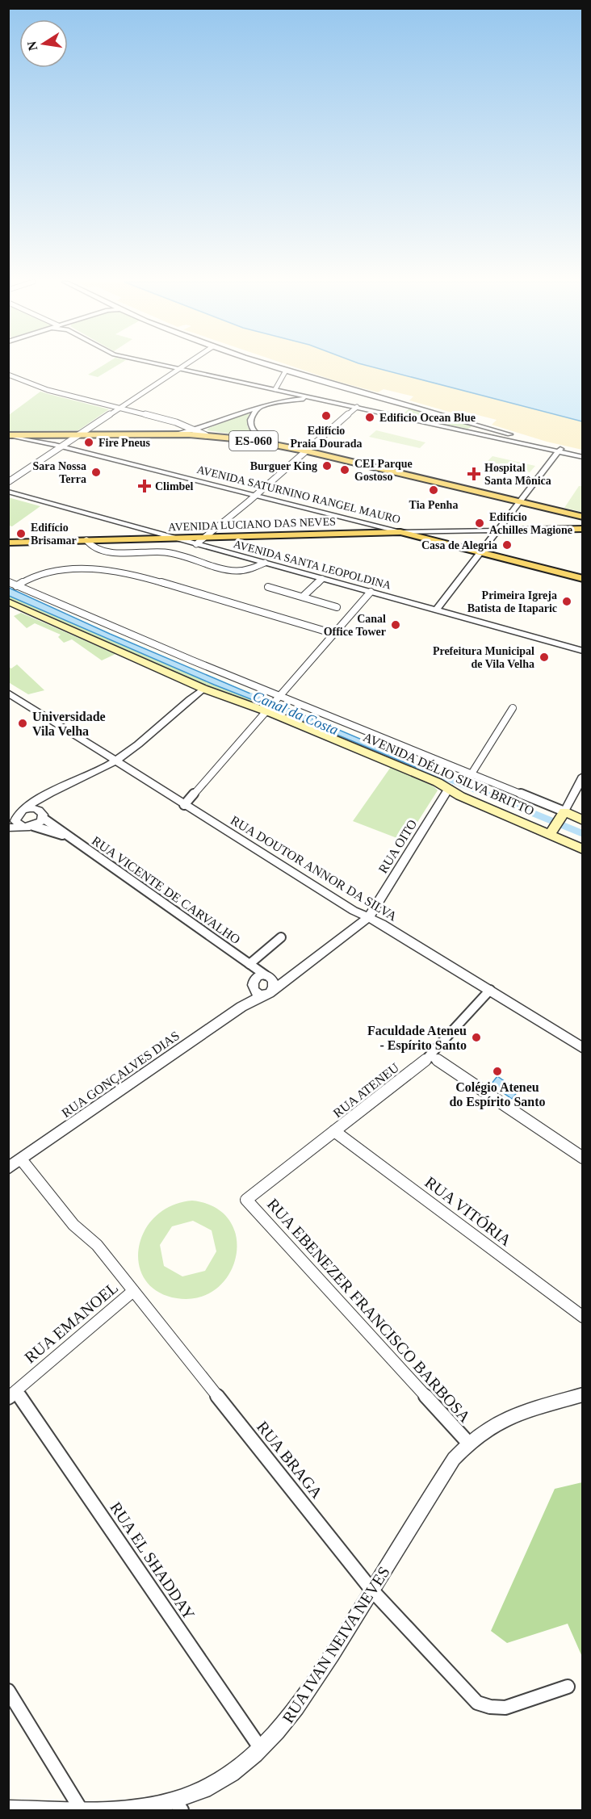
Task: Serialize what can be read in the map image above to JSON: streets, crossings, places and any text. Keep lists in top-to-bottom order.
{
  "streets": {
    "main road": [
      "ES-060",
      "AVENIDA SATURNINO RANGEL MAURO",
      "AVENIDA LUCIANO DAS NEVES",
      "AVENIDA DÉLIO SILVA BRITTO"
    ],
    "street": [
      "AVENIDA SANTA LEOPOLDINA",
      "RUA OITO",
      "RUA DOUTOR ANNOR DA SILVA",
      "RUA VICENTE DE CARVALHO",
      "RUA GONÇALVES DIAS",
      "RUA ATENEU",
      "RUA VITÓRIA",
      "RUA EBENEZER FRANCISCO BARBOSA",
      "RUA EMANOEL",
      "RUA BRAGA",
      "RUA EL SHADDAY",
      "RUA IVAN NEIVA NEVES"
    ]
  },
  "crossings": [
    ["ES-060", "AVENIDA SATURNINO RANGEL MAURO"],
    ["AVENIDA SATURNINO RANGEL MAURO", "AVENIDA LUCIANO DAS NEVES"],
    ["AVENIDA LUCIANO DAS NEVES", "AVENIDA SANTA LEOPOLDINA"],
    ["AVENIDA DÉLIO SILVA BRITTO", "RUA OITO"],
    ["RUA OITO", "RUA DOUTOR ANNOR DA SILVA"],
    ["RUA OITO", "RUA GONÇALVES DIAS"],
    ["RUA DOUTOR ANNOR DA SILVA", "RUA GONÇALVES DIAS"],
    ["RUA DOUTOR ANNOR DA SILVA", "RUA ATENEU"],
    ["RUA VICENTE DE CARVALHO", "RUA GONÇALVES DIAS"],
    ["RUA GONÇALVES DIAS", "RUA BRAGA"],
    ["RUA ATENEU", "RUA VITÓRIA"],
    ["RUA ATENEU", "RUA EBENEZER FRANCISCO BARBOSA"],
    ["RUA EBENEZER FRANCISCO BARBOSA", "RUA IVAN NEIVA NEVES"],
    ["RUA EMANOEL", "RUA BRAGA"],
    ["RUA EMANOEL", "RUA EL SHADDAY"],
    ["RUA BRAGA", "RUA IVAN NEIVA NEVES"],
    ["RUA EL SHADDAY", "RUA IVAN NEIVA NEVES"]
  ],
  "water": ["Canal da Costa"],
  "places": {
    "other": [
      "Edifício Praia Dourada",
      "Edificio Ocean Blue",
      "Fire Pneus",
      "Burguer King",
      "CEI Parque Gostoso",
      "Sara Nossa Terra",
      "Tia Penha",
      "Edifício Achilles Magione",
      "Edifício Brisamar",
      "Casa de Alegria",
      "Primeira Igreja Batista de Itaparic",
      "Canal Office Tower",
      "Prefeitura Municipal de Vila Velha",
      "Universidade Vila Velha",
      "Faculdade Ateneu - Espírito Santo",
      "Colégio Ateneu do Espírito Santo"
    ],
    "health": ["Hospital Santa Mônica", "Climbel"]
  },
  "north": "left"
}
